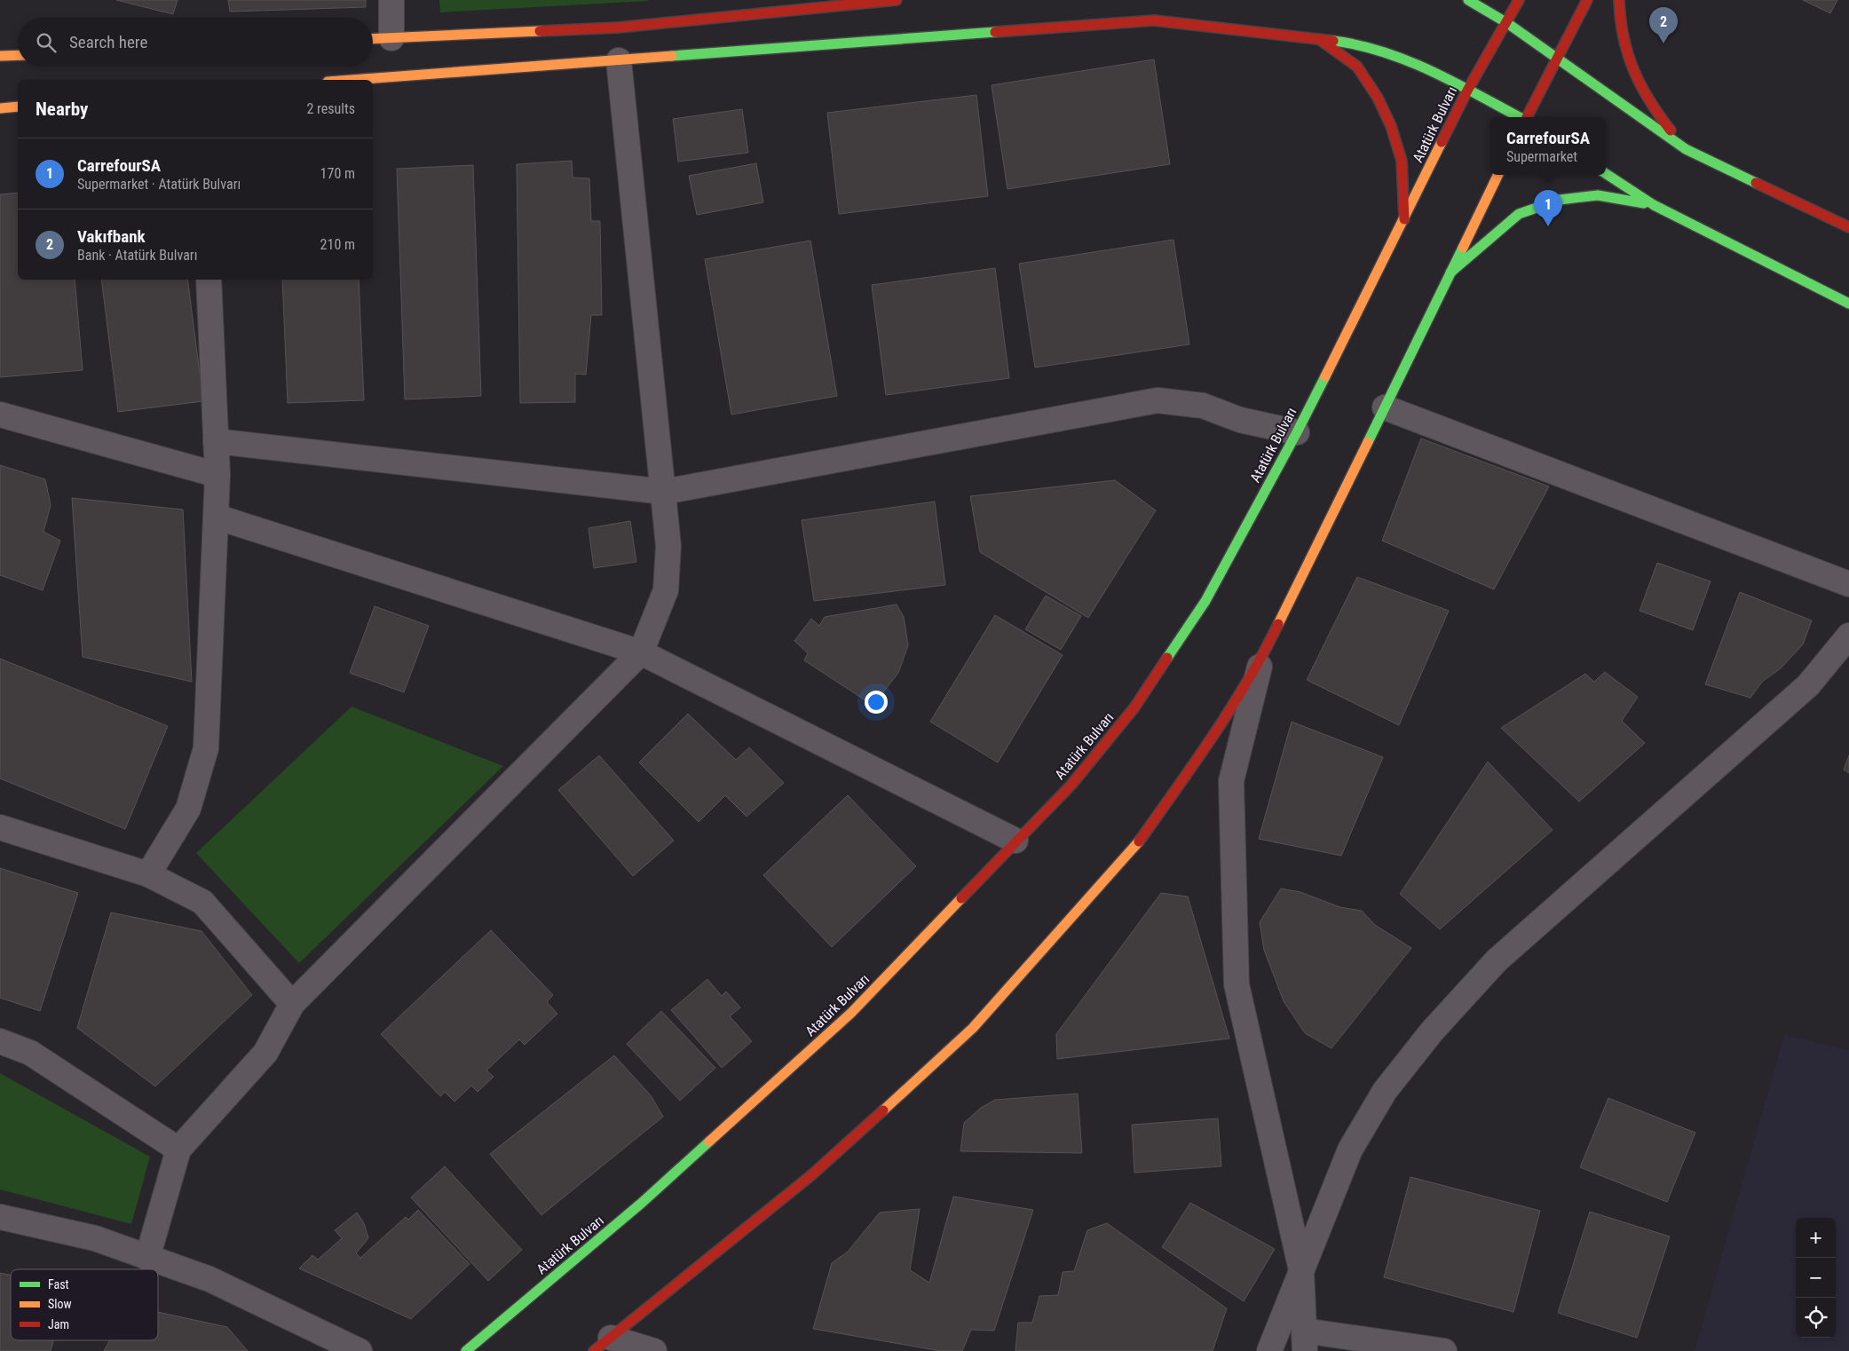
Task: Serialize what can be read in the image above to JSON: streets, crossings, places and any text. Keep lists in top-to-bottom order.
{
  "streets": {
    "main road": ["Atatürk Bulvarı"]
  },
  "legend": ["Fast", "Slow", "Jam"],
  "page": {
    "pins": ["2", "1"],
    "search": "Search here",
    "heading": ["Nearby", "2 results"],
    "popup": ["CarrefourSA", "Supermarket"],
    "list": [
      {
        "mark": "1",
        "name": "CarrefourSA",
        "note": "Supermarket · Atatürk Bulvarı",
        "value": "170 m"
      },
      {
        "mark": "2",
        "name": "Vakıfbank",
        "note": "Bank · Atatürk Bulvarı",
        "value": "210 m"
      }
    ],
    "map_buttons": ["+", "−"]
  }
}
